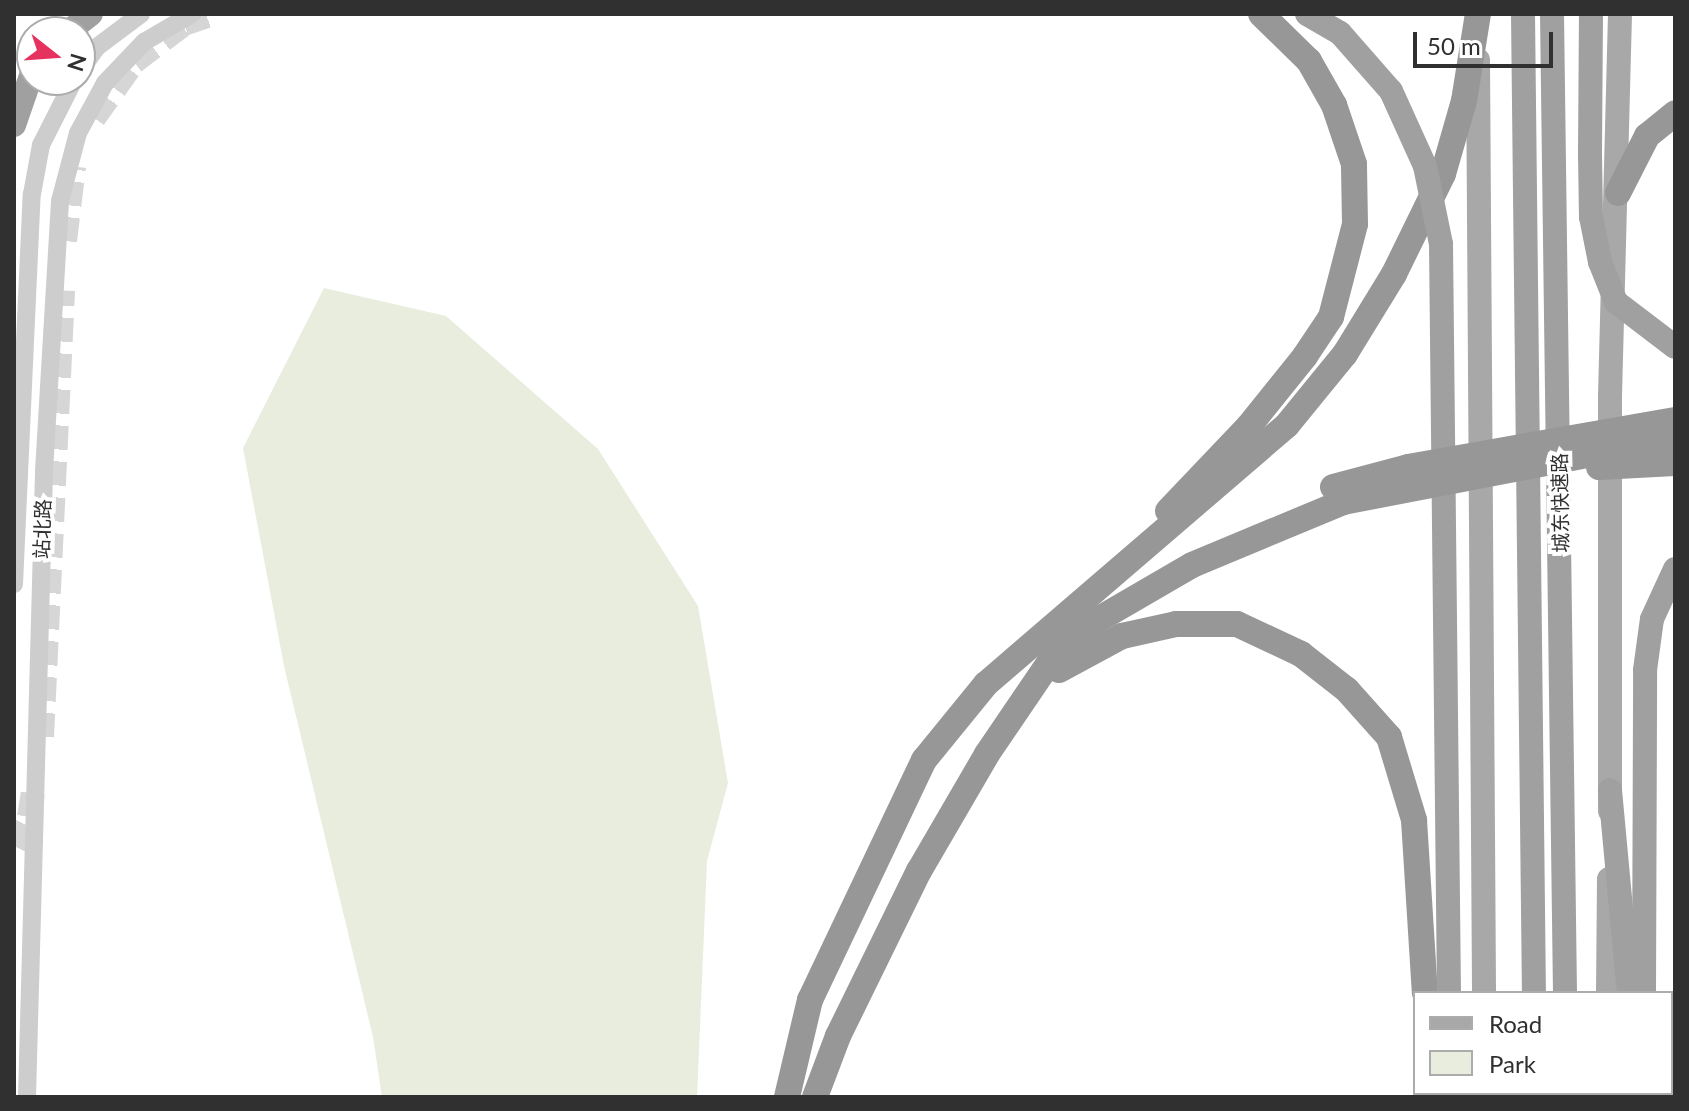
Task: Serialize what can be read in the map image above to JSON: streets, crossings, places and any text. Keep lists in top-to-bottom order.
{
  "streets": {
    "highway": ["城东快速路"],
    "street": ["站北路"]
  },
  "legend": ["Road", "Park"],
  "scale_bar": "50 m",
  "north": "right"
}
